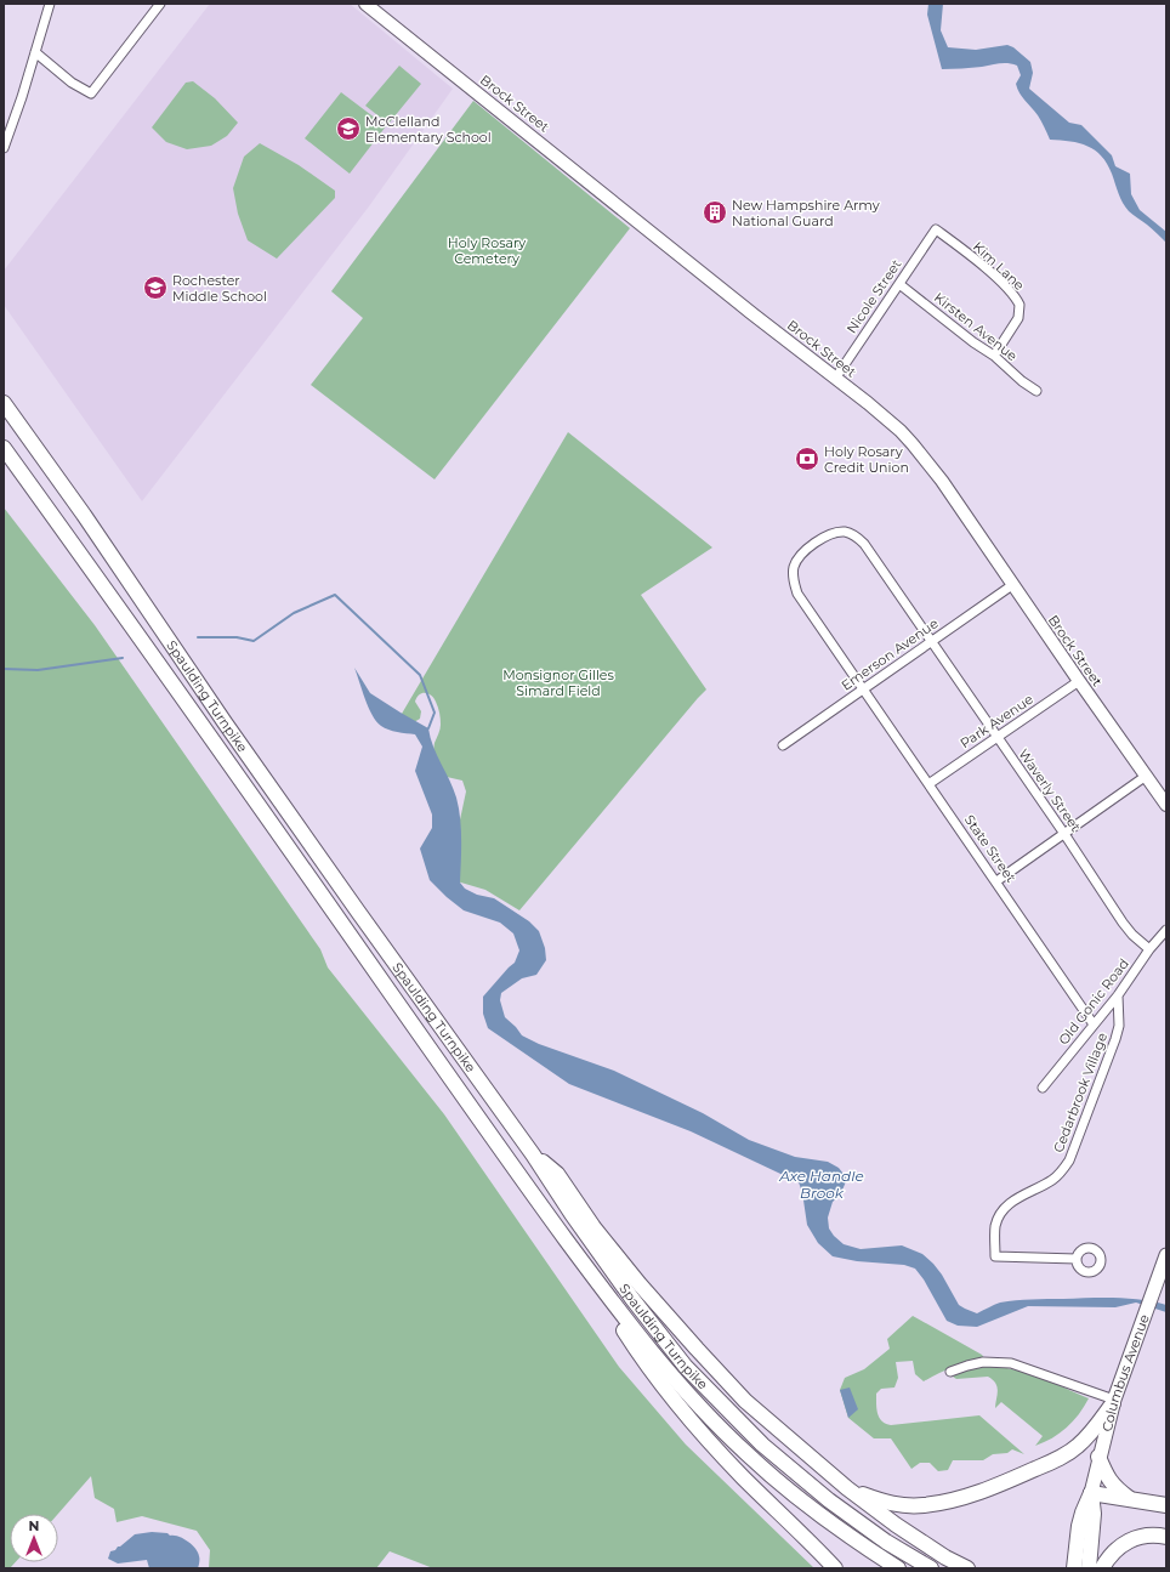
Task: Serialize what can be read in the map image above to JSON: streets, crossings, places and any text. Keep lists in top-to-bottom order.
{
  "streets": {
    "highway": ["Spaulding Turnpike"],
    "main road": ["Columbus Avenue"],
    "street": [
      "Brock Street",
      "Kim Lane",
      "Nicole Street",
      "Kirsten Avenue",
      "Emerson Avenue",
      "Park Avenue",
      "Waverly Street",
      "State Street",
      "Old Gonic Road",
      "Cedarbrook Village"
    ]
  },
  "crossings": [
    ["Brock Street", "Nicole Street"],
    ["Brock Street", "Emerson Avenue"],
    ["Brock Street", "Park Avenue"],
    ["Kim Lane", "Nicole Street"],
    ["Kim Lane", "Kirsten Avenue"],
    ["Nicole Street", "Kirsten Avenue"],
    ["Emerson Avenue", "Waverly Street"],
    ["Emerson Avenue", "State Street"],
    ["Park Avenue", "Waverly Street"],
    ["Park Avenue", "State Street"],
    ["Waverly Street", "State Street"],
    ["Waverly Street", "Old Gonic Road"],
    ["State Street", "Old Gonic Road"],
    ["Old Gonic Road", "Cedarbrook Village"]
  ],
  "water": ["Axe Handle Brook"],
  "parks": ["Holy Rosary Cemetery", "Monsignor Gilles Simard Field"],
  "places": {
    "school or university": ["McClelland Elementary School", "Rochester Middle School"],
    "building": ["New Hampshire Army National Guard"],
    "bank": ["Holy Rosary Credit Union"]
  },
  "north": "top"
}
